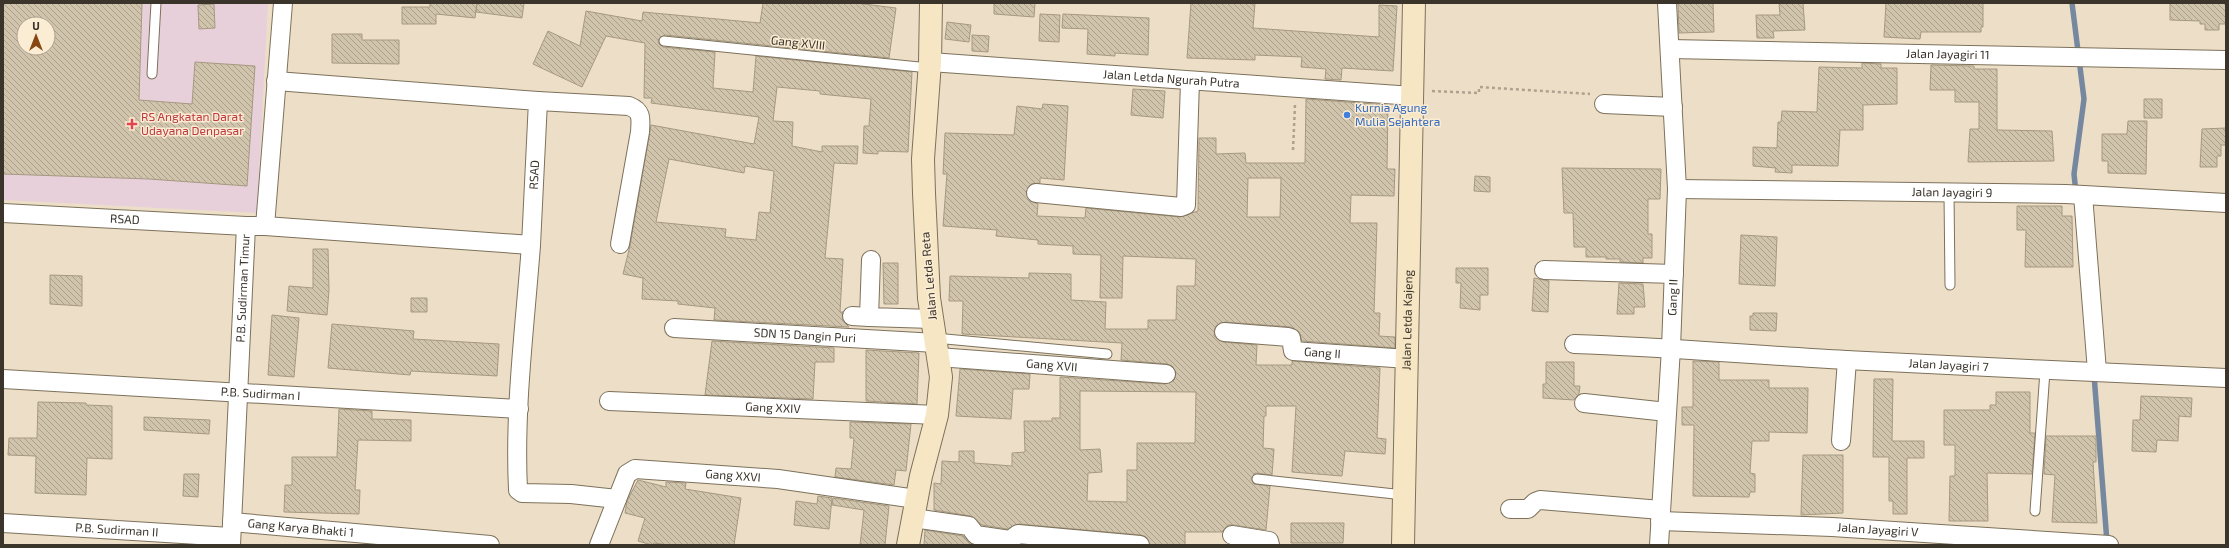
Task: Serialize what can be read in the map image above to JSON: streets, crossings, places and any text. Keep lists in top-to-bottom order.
{
  "streets": {
    "street": [
      "Jalan Jayagiri 11",
      "Jalan Letda Ngurah Putra",
      "RSAD",
      "Jalan Jayagiri 9",
      "Jalan Letda Reta",
      "P.B. Sudirman Timur",
      "Gang II",
      "Jalan Letda Kajeng",
      "SDN 15 Dangin Puri",
      "Gang XVII",
      "Jalan Jayagiri 7",
      "P.B. Sudirman I",
      "Gang XXIV",
      "Gang XXVI",
      "Gang Karya Bhakti 1",
      "P.B. Sudirman II",
      "Jalan Jayagiri V"
    ],
    "lane": ["Gang XVIII"]
  },
  "crossings": [
    ["Gang XVIII", "Jalan Letda Ngurah Putra"],
    ["Gang XVIII", "Jalan Letda Reta"],
    ["Jalan Jayagiri 11", "Gang II"],
    ["Jalan Letda Ngurah Putra", "Jalan Letda Reta"],
    ["Jalan Letda Ngurah Putra", "Jalan Letda Kajeng"],
    ["RSAD", "P.B. Sudirman Timur"],
    ["RSAD", "P.B. Sudirman I"],
    ["RSAD", "Gang XXVI"],
    ["Jalan Jayagiri 9", "Gang II"],
    ["Jalan Letda Reta", "SDN 15 Dangin Puri"],
    ["Jalan Letda Reta", "Gang XVII"],
    ["Jalan Letda Reta", "Gang XXIV"],
    ["Jalan Letda Reta", "Gang XXVI"],
    ["P.B. Sudirman Timur", "P.B. Sudirman I"],
    ["P.B. Sudirman Timur", "Gang Karya Bhakti 1"],
    ["P.B. Sudirman Timur", "P.B. Sudirman II"],
    ["Gang II", "Jalan Letda Kajeng"],
    ["Gang II", "Jalan Jayagiri 7"],
    ["Gang II", "Jalan Jayagiri V"],
    ["SDN 15 Dangin Puri", "Gang XVII"],
    ["Gang Karya Bhakti 1", "P.B. Sudirman II"]
  ],
  "places": {
    "other": ["Kurnia Agung Mulia Sejahtera"],
    "health": ["RS Angkatan Darat Udayana Denpasar"]
  },
  "north": "top"
}
